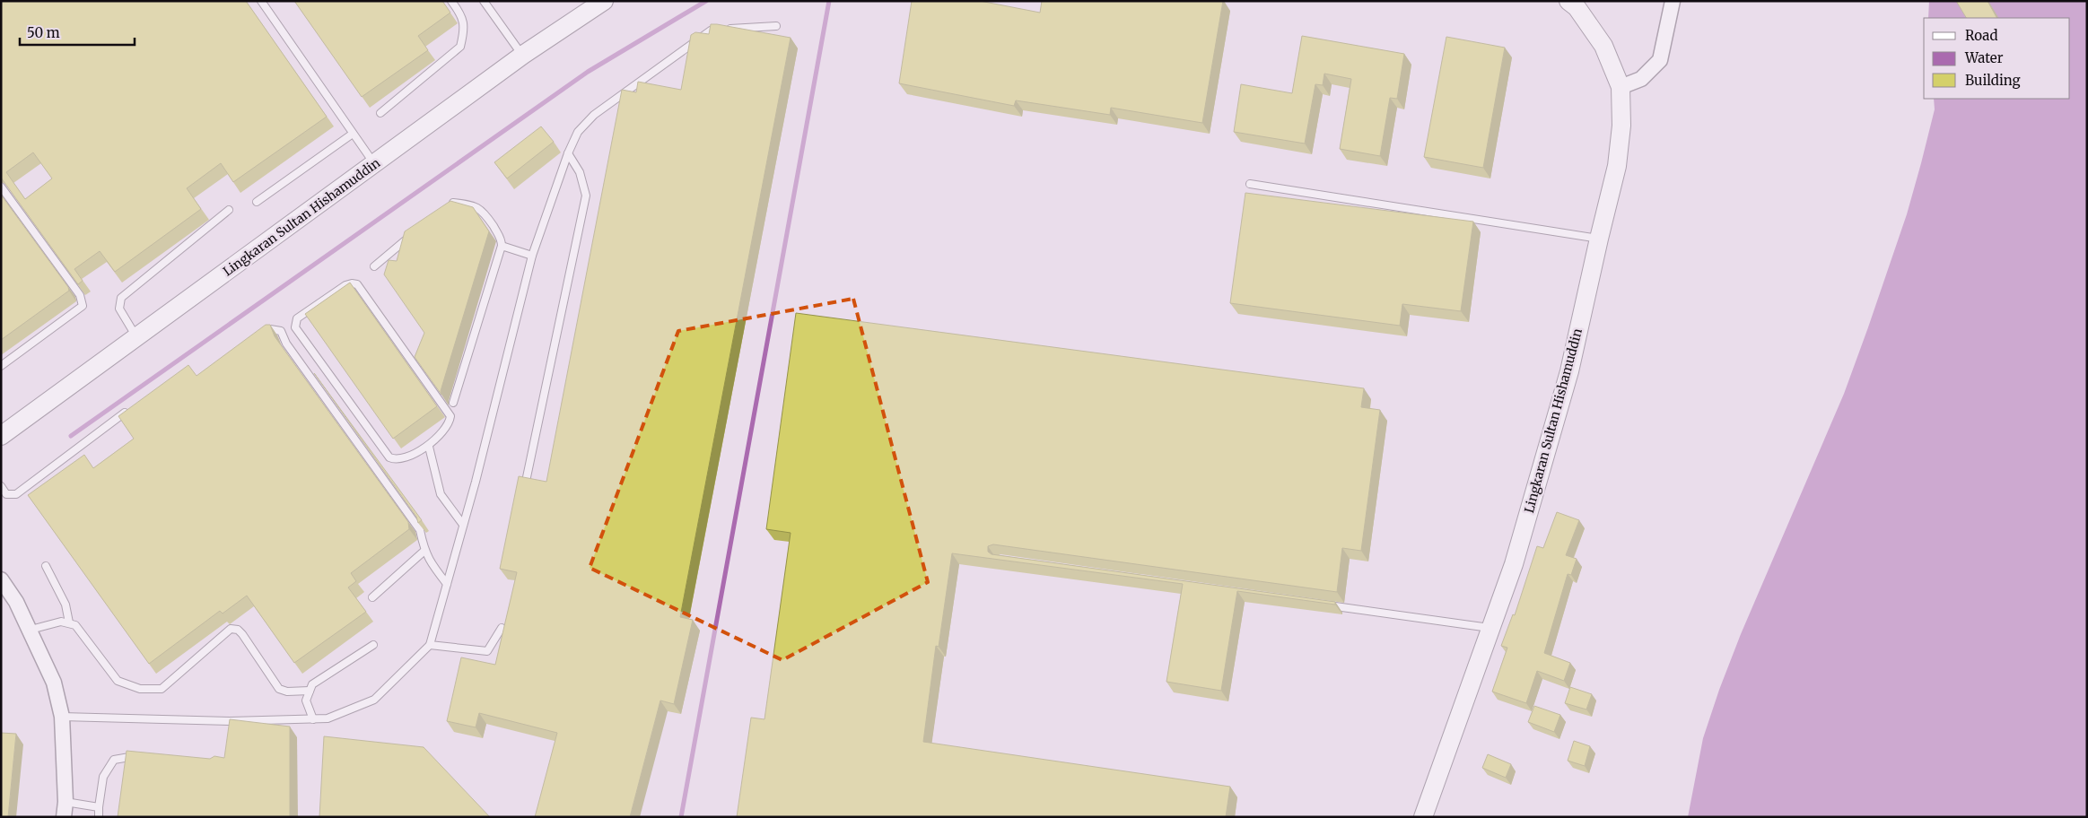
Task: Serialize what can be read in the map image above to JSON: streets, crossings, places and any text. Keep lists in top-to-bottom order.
{
  "streets": {
    "street": ["Lingkaran Sultan Hishamuddin"]
  },
  "legend": ["Road", "Water", "Building"],
  "scale_bar": "50 m"
}
